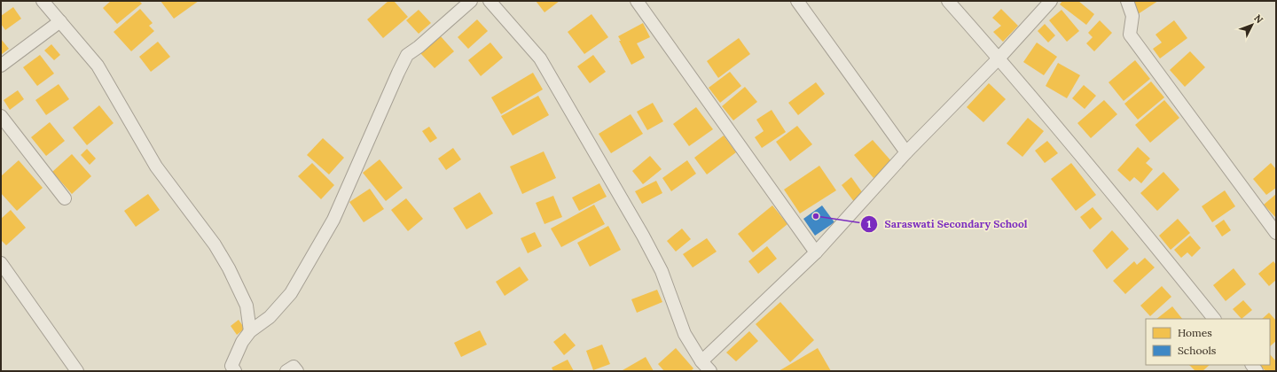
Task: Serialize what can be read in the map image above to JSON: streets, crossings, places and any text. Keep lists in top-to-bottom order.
{
  "places": ["Saraswati Secondary School"],
  "legend": ["Homes", "Schools"],
  "north": "top right"
}
